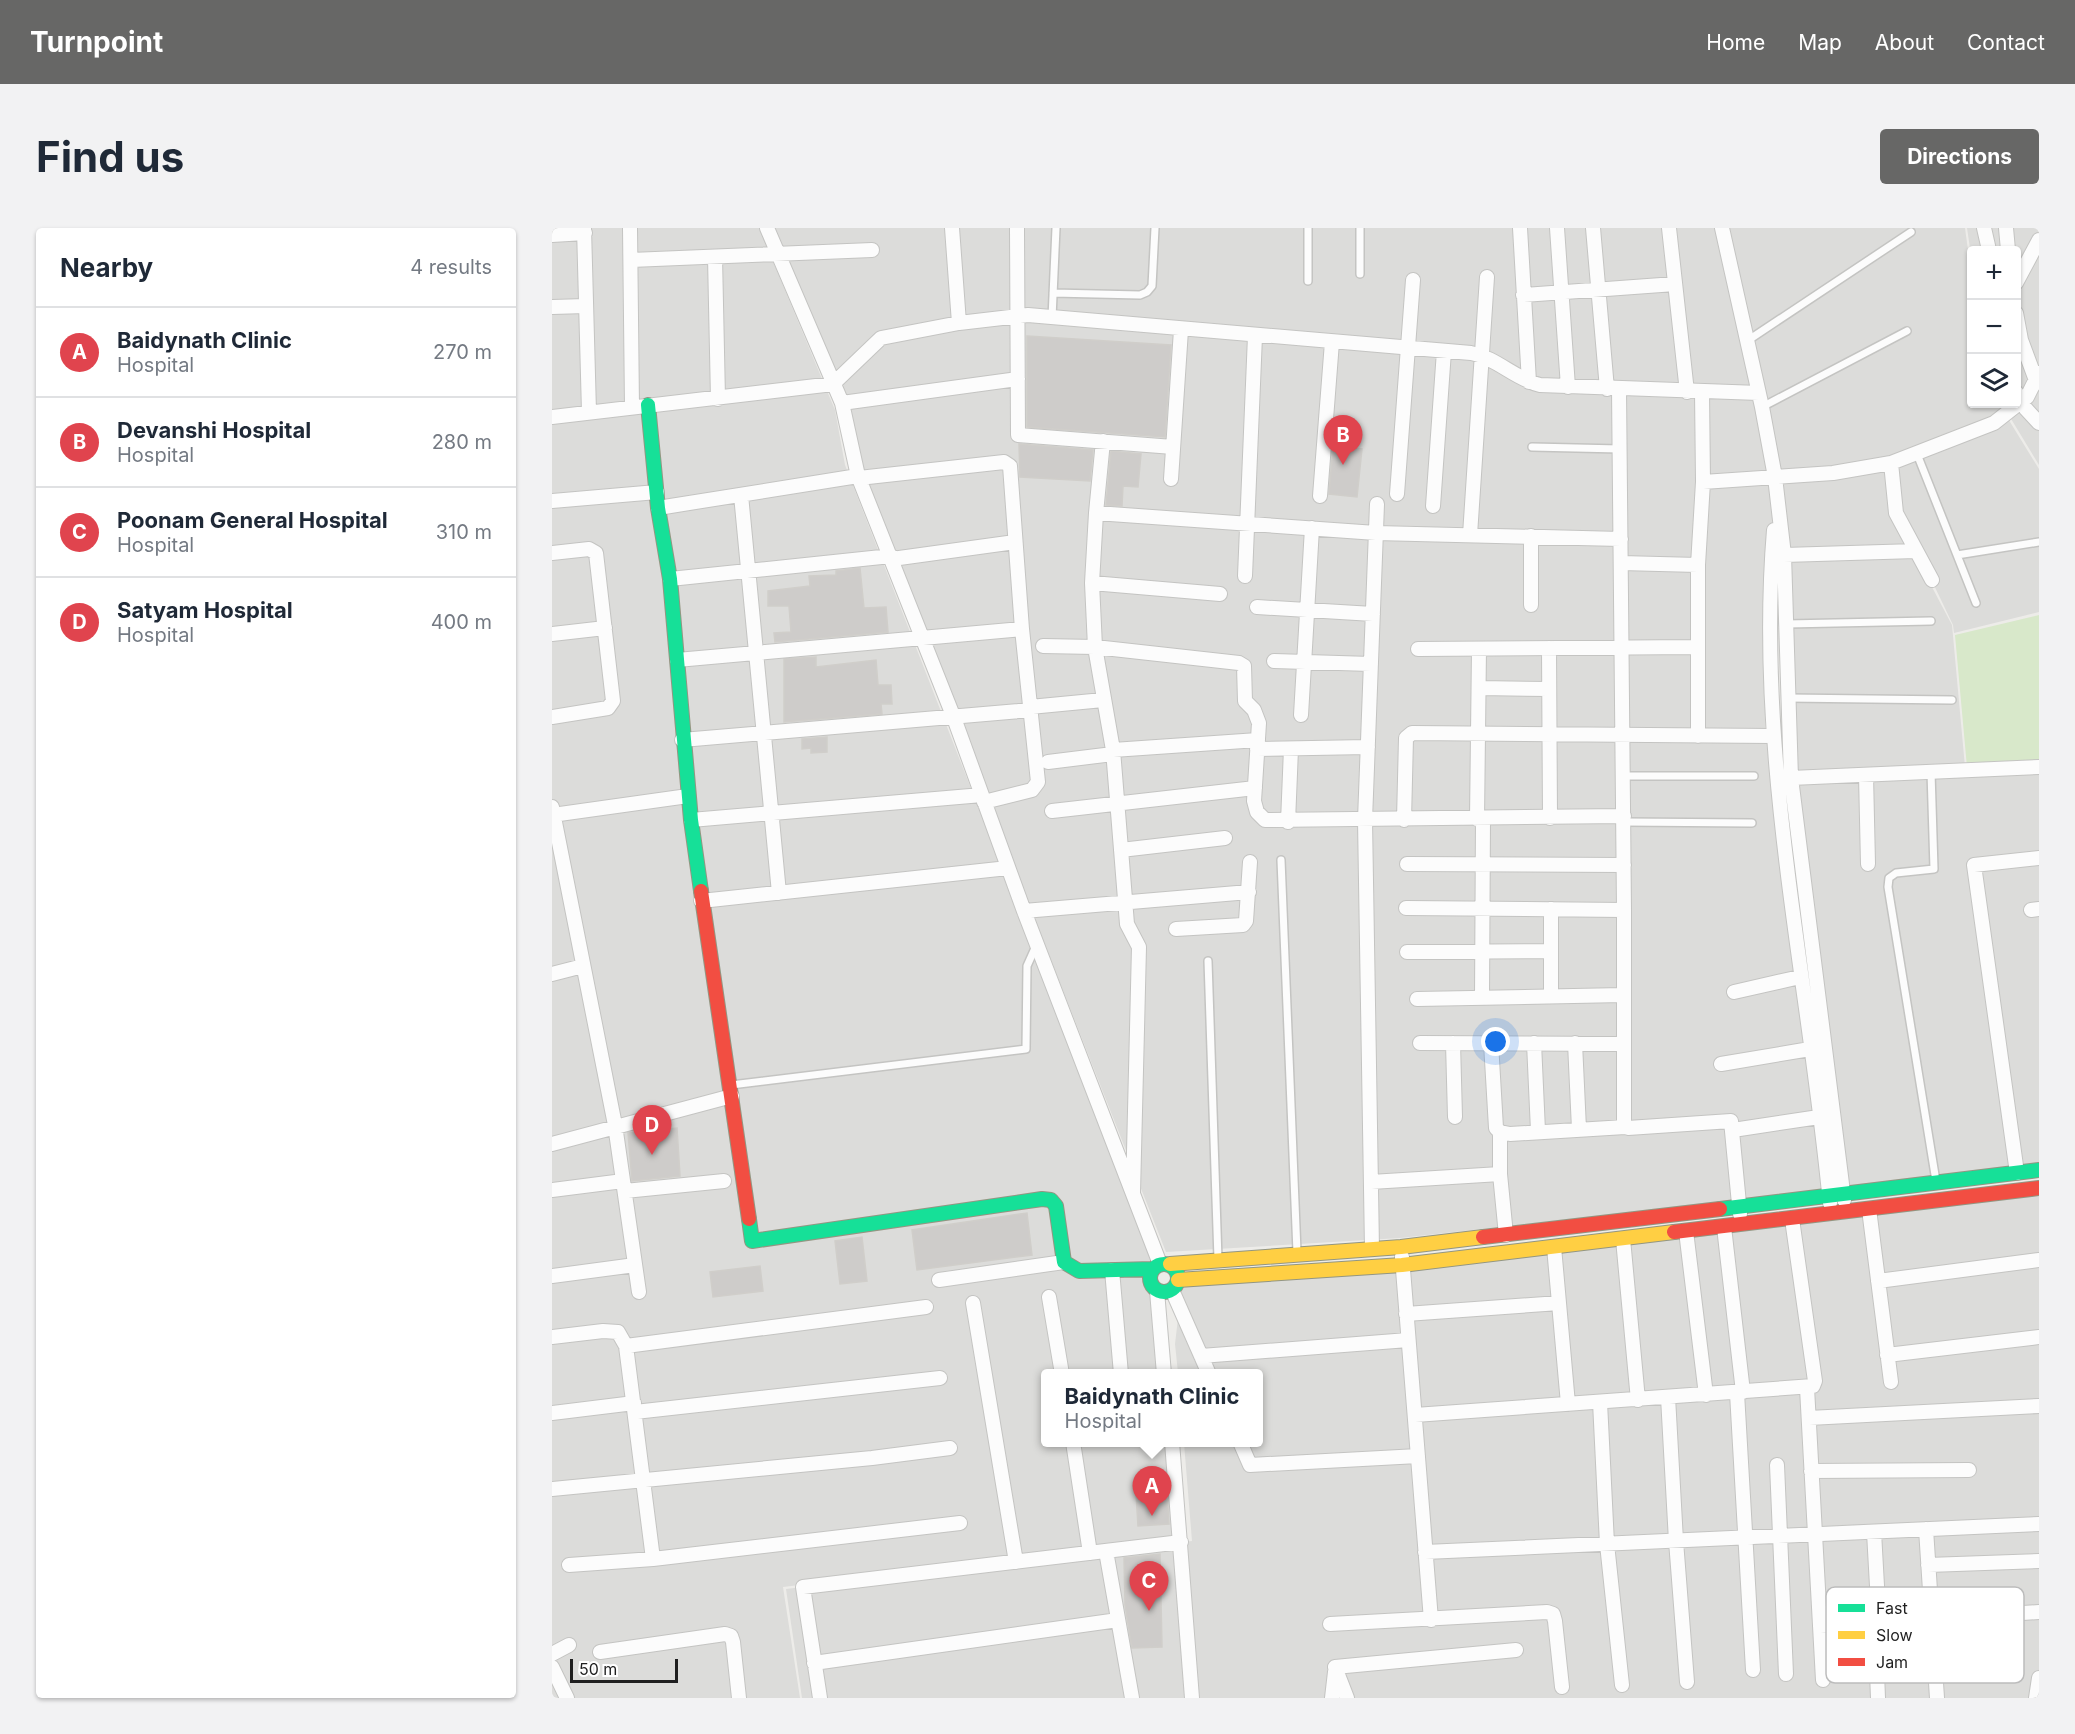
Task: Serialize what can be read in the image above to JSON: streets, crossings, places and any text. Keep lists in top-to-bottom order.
{
  "legend": ["Fast", "Slow", "Jam"],
  "scale_bar": "50 m",
  "page": {
    "header": "Turnpoint",
    "nav": [
      "Home",
      "Map",
      "About",
      "Contact"
    ],
    "buttons": "Directions",
    "title": "Find us",
    "heading": ["Nearby", "4 results"],
    "map_buttons": ["+", "−"],
    "list": [
      {
        "mark": "A",
        "name": "Baidynath Clinic",
        "note": "Hospital",
        "value": "270 m"
      },
      {
        "mark": "B",
        "name": "Devanshi Hospital",
        "note": "Hospital",
        "value": "280 m"
      },
      {
        "mark": "C",
        "name": "Poonam General Hospital",
        "note": "Hospital",
        "value": "310 m"
      },
      {
        "mark": "D",
        "name": "Satyam Hospital",
        "note": "Hospital",
        "value": "400 m"
      }
    ],
    "pins": [
      "B",
      "D",
      "A",
      "C"
    ],
    "popup": ["Baidynath Clinic", "Hospital"],
    "scale": "50 m"
  }
}
